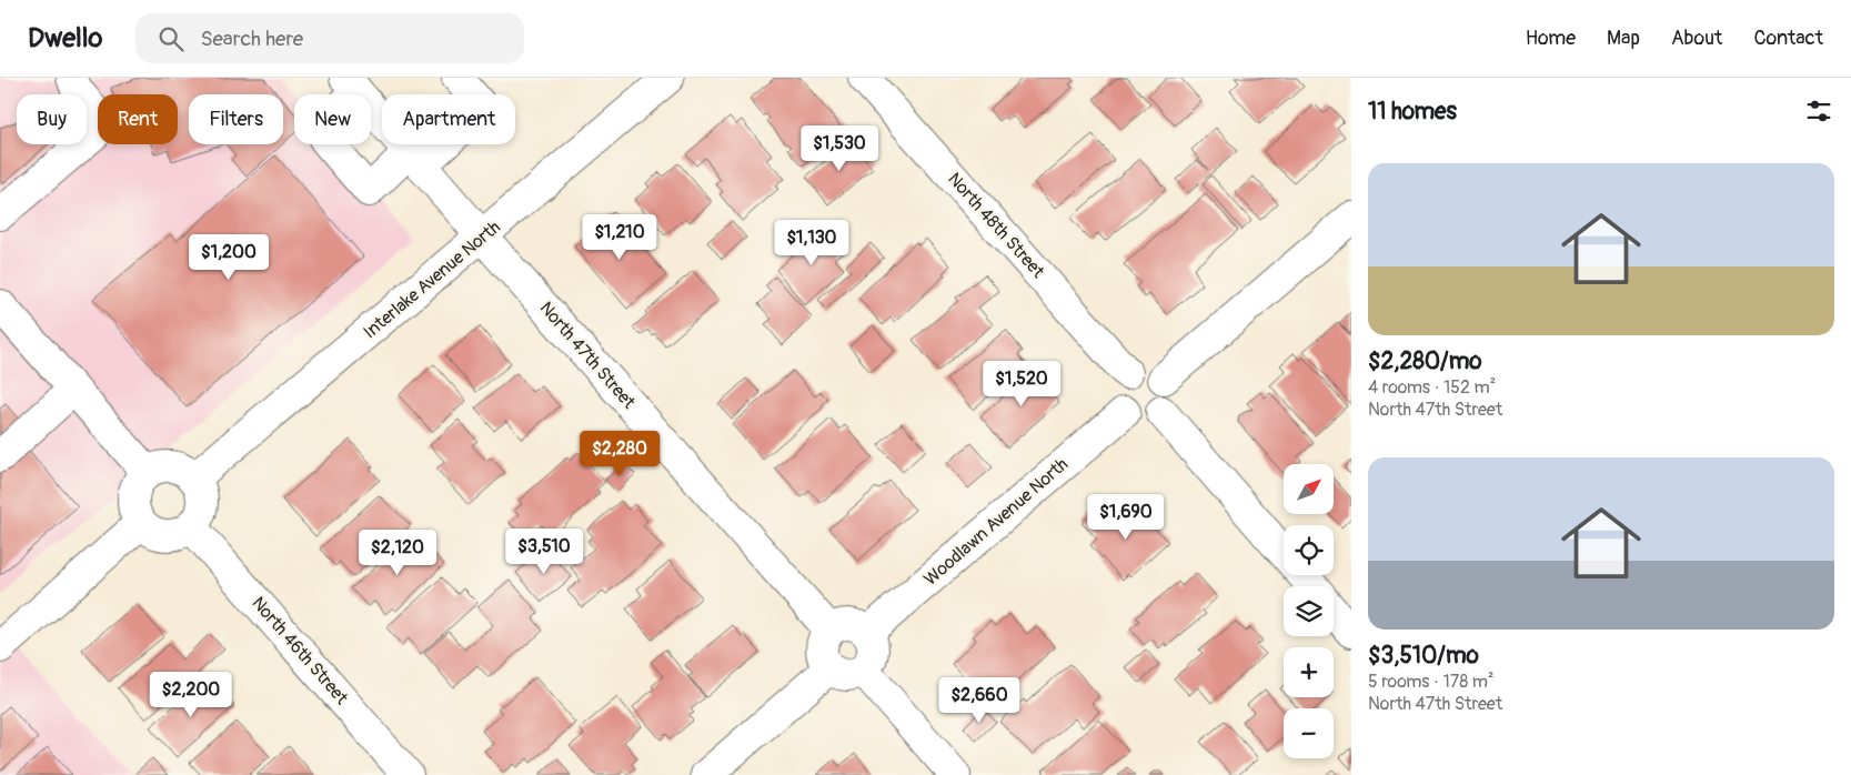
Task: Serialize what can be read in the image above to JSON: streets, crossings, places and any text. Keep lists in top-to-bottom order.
{
  "streets": {
    "street": [
      "North 48th Street",
      "Interlake Avenue North",
      "North 47th Street",
      "Woodlawn Avenue North",
      "North 46th Street"
    ]
  },
  "crossings": [
    ["North 48th Street", "Woodlawn Avenue North"],
    ["Interlake Avenue North", "North 47th Street"],
    ["Interlake Avenue North", "North 46th Street"],
    ["North 47th Street", "Woodlawn Avenue North"]
  ],
  "north": "top right",
  "page": {
    "header": "Dwello",
    "search": "Search here",
    "nav": [
      "Home",
      "Map",
      "About",
      "Contact"
    ],
    "heading": "11 homes",
    "chip": [
      "Buy",
      "Rent",
      "Filters",
      "New",
      "Apartment"
    ],
    "price": [
      "$1,530",
      "$1,210",
      "$1,130",
      "$1,200",
      "$1,520",
      "$2,280",
      "$1,690",
      "$3,510",
      "$2,120",
      "$2,200",
      "$2,660"
    ],
    "list": [
      {
        "name": "$2,280/mo",
        "note": "4 rooms · 152 m² · North 47th Street"
      },
      {
        "name": "$3,510/mo",
        "note": "5 rooms · 178 m² · North 47th Street"
      }
    ],
    "map_buttons": ["+", "−"]
  }
}
